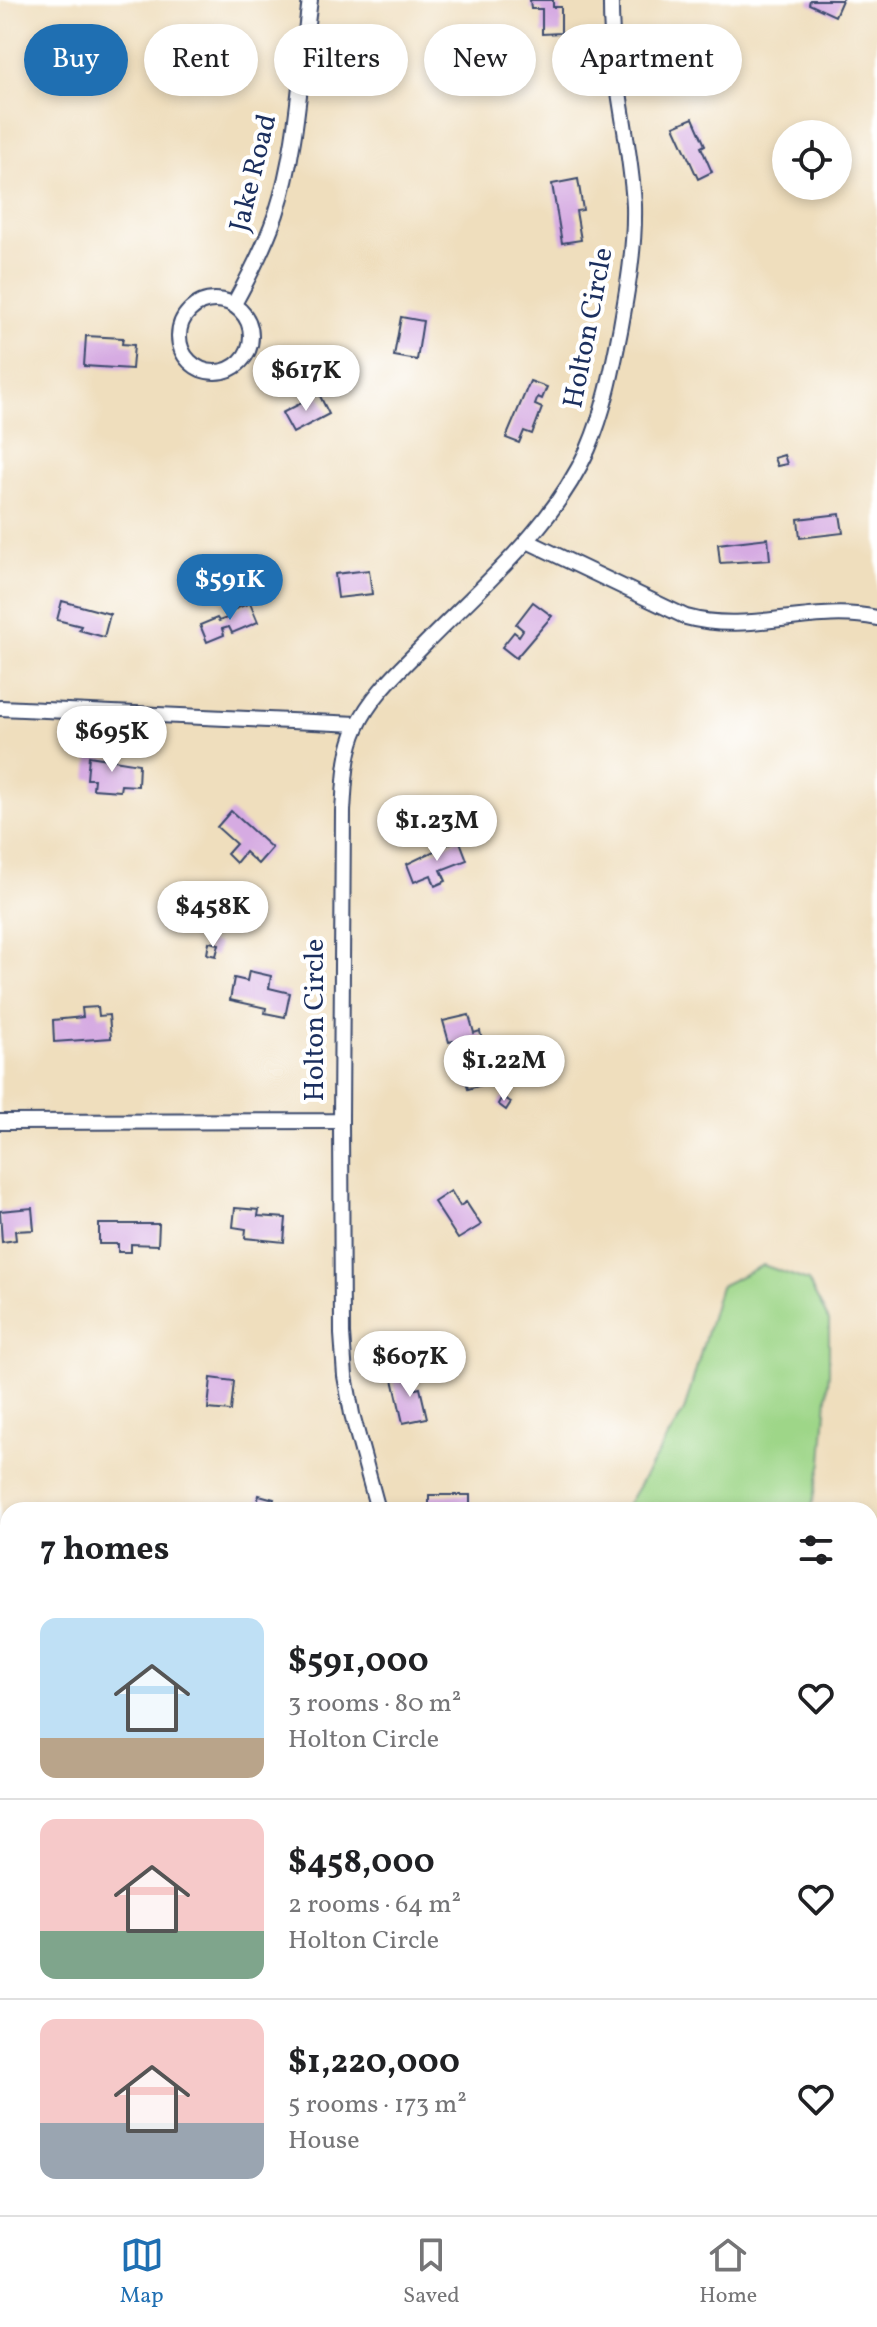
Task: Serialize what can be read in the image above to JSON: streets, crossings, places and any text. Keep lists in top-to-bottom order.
{
  "streets": {
    "street": ["Jake Road", "Holton Circle"]
  },
  "page": {
    "chip": [
      "Buy",
      "Rent",
      "Filters",
      "New",
      "Apartment"
    ],
    "price": [
      "$617K",
      "$591K",
      "$695K",
      "$1.23M",
      "$458K",
      "$1.22M",
      "$607K"
    ],
    "heading": "7 homes",
    "list": [
      {
        "name": "$591,000",
        "note": "3 rooms · 80 m² · Holton Circle"
      },
      {
        "name": "$458,000",
        "note": "2 rooms · 64 m² · Holton Circle"
      },
      {
        "name": "$1,220,000",
        "note": "5 rooms · 173 m² · House"
      }
    ],
    "tabs": ["Map", "Saved", "Home"]
  }
}
